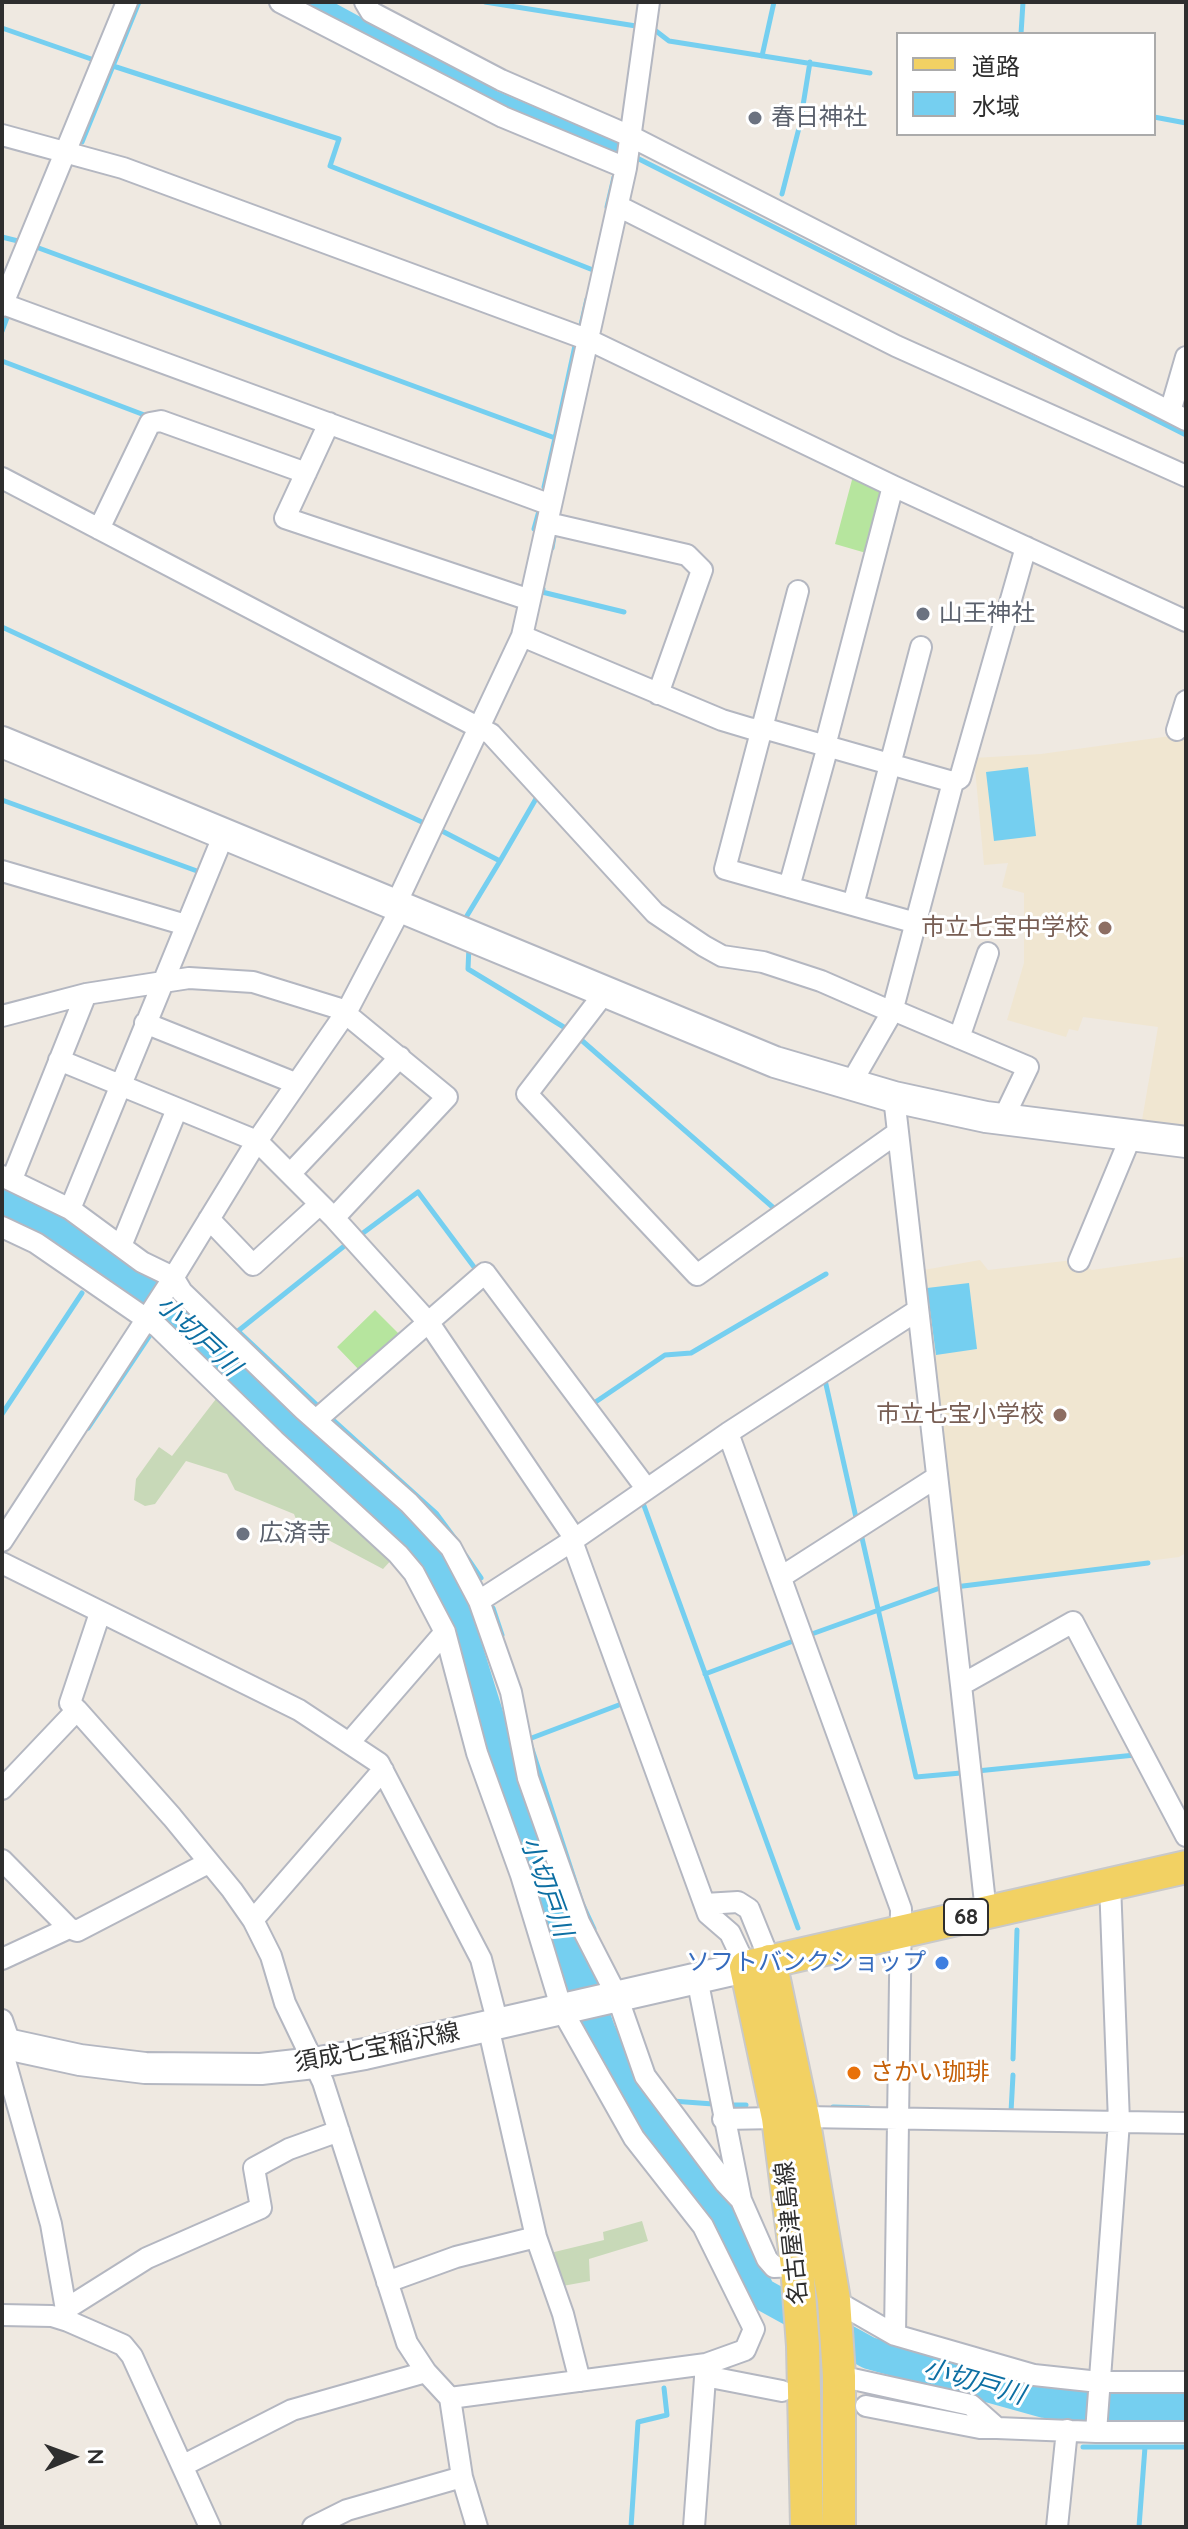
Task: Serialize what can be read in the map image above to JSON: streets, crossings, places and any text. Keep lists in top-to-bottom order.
{
  "streets": {
    "main road": ["68", "名古屋津島線"],
    "street": ["須成七宝稲沢線"]
  },
  "crossings": [
    ["68", "須成七宝稲沢線"],
    ["68", "名古屋津島線"],
    ["須成七宝稲沢線", "名古屋津島線"]
  ],
  "water": ["小切戸川"],
  "places": [
    "春日神社",
    "山王神社",
    "市立七宝中学校",
    "市立七宝小学校",
    "広済寺",
    "ソフトバンクショップ",
    "さかい珈琲"
  ],
  "legend": ["道路", "水域"],
  "north": "right"
}
